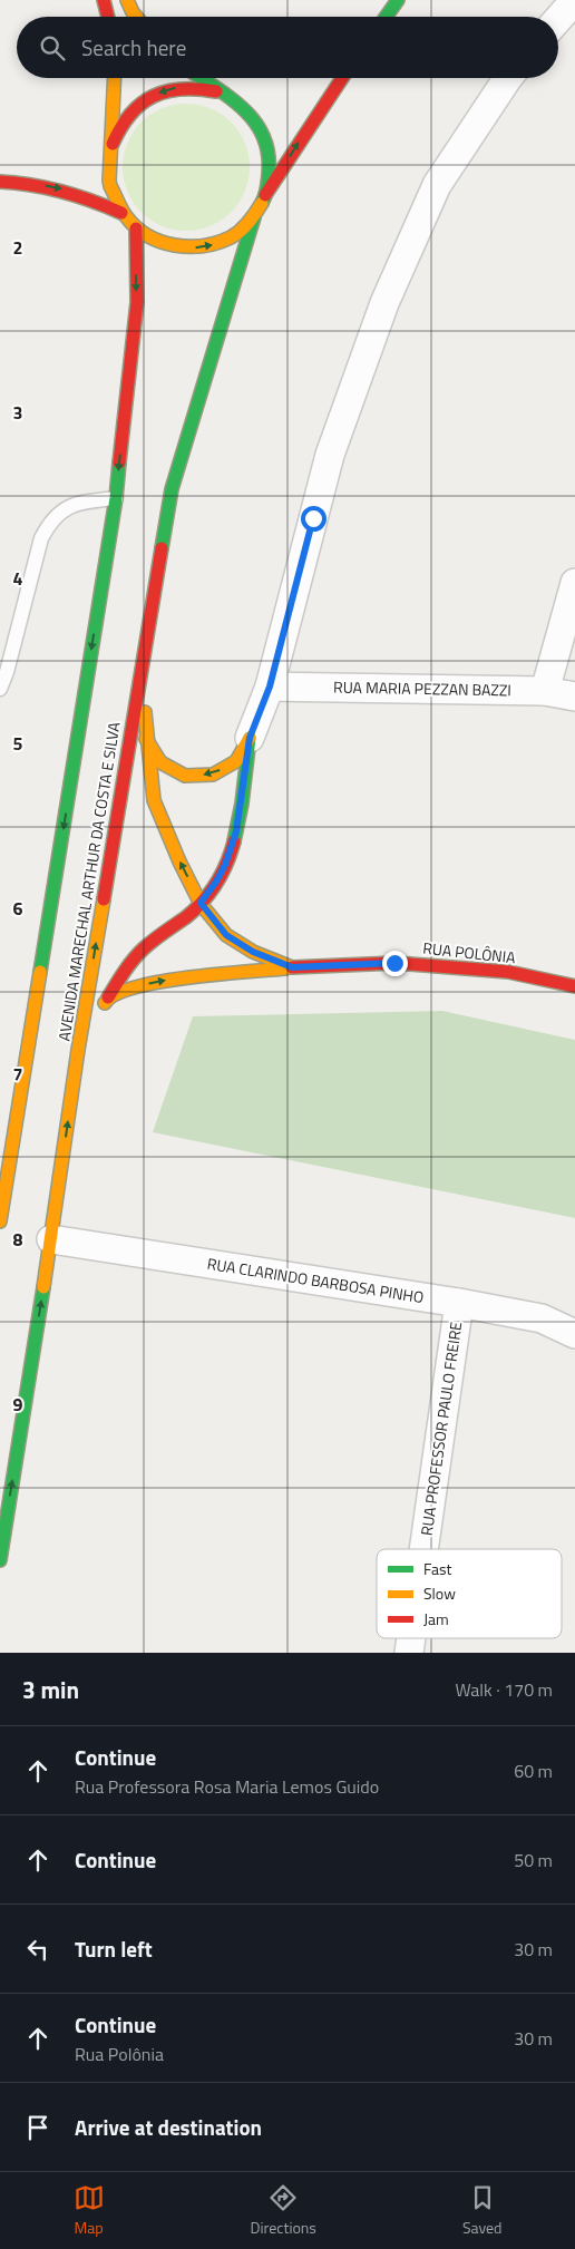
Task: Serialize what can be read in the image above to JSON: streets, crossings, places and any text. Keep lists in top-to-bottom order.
{
  "streets": {
    "main road": ["AVENIDA MARECHAL ARTHUR DA COSTA E SILVA", "RUA POLÔNIA"],
    "street": ["RUA MARIA PEZZAN BAZZI", "RUA CLARINDO BARBOSA PINHO", "RUA PROFESSOR PAULO FREIRE"]
  },
  "crossings": [
    ["AVENIDA MARECHAL ARTHUR DA COSTA E SILVA", "RUA CLARINDO BARBOSA PINHO"],
    ["RUA CLARINDO BARBOSA PINHO", "RUA PROFESSOR PAULO FREIRE"]
  ],
  "one_way": ["RUA POLÔNIA"],
  "legend": ["Fast", "Slow", "Jam"],
  "page": {
    "search": "Search here",
    "heading": ["3 min", "Walk · 170 m"],
    "list": [
      ["Continue", "Rua Professora Rosa Maria Lemos Guido", "60 m"],
      ["Continue", "50 m"],
      ["Turn left", "30 m"],
      ["Continue", "Rua Polônia", "30 m"],
      "Arrive at destination"
    ],
    "nav": ["Map", "Directions", "Saved"]
  },
  "grid": {
    "rows": [
      "2",
      "3",
      "4",
      "5",
      "6",
      "7",
      "8",
      "9"
    ]
  }
}
